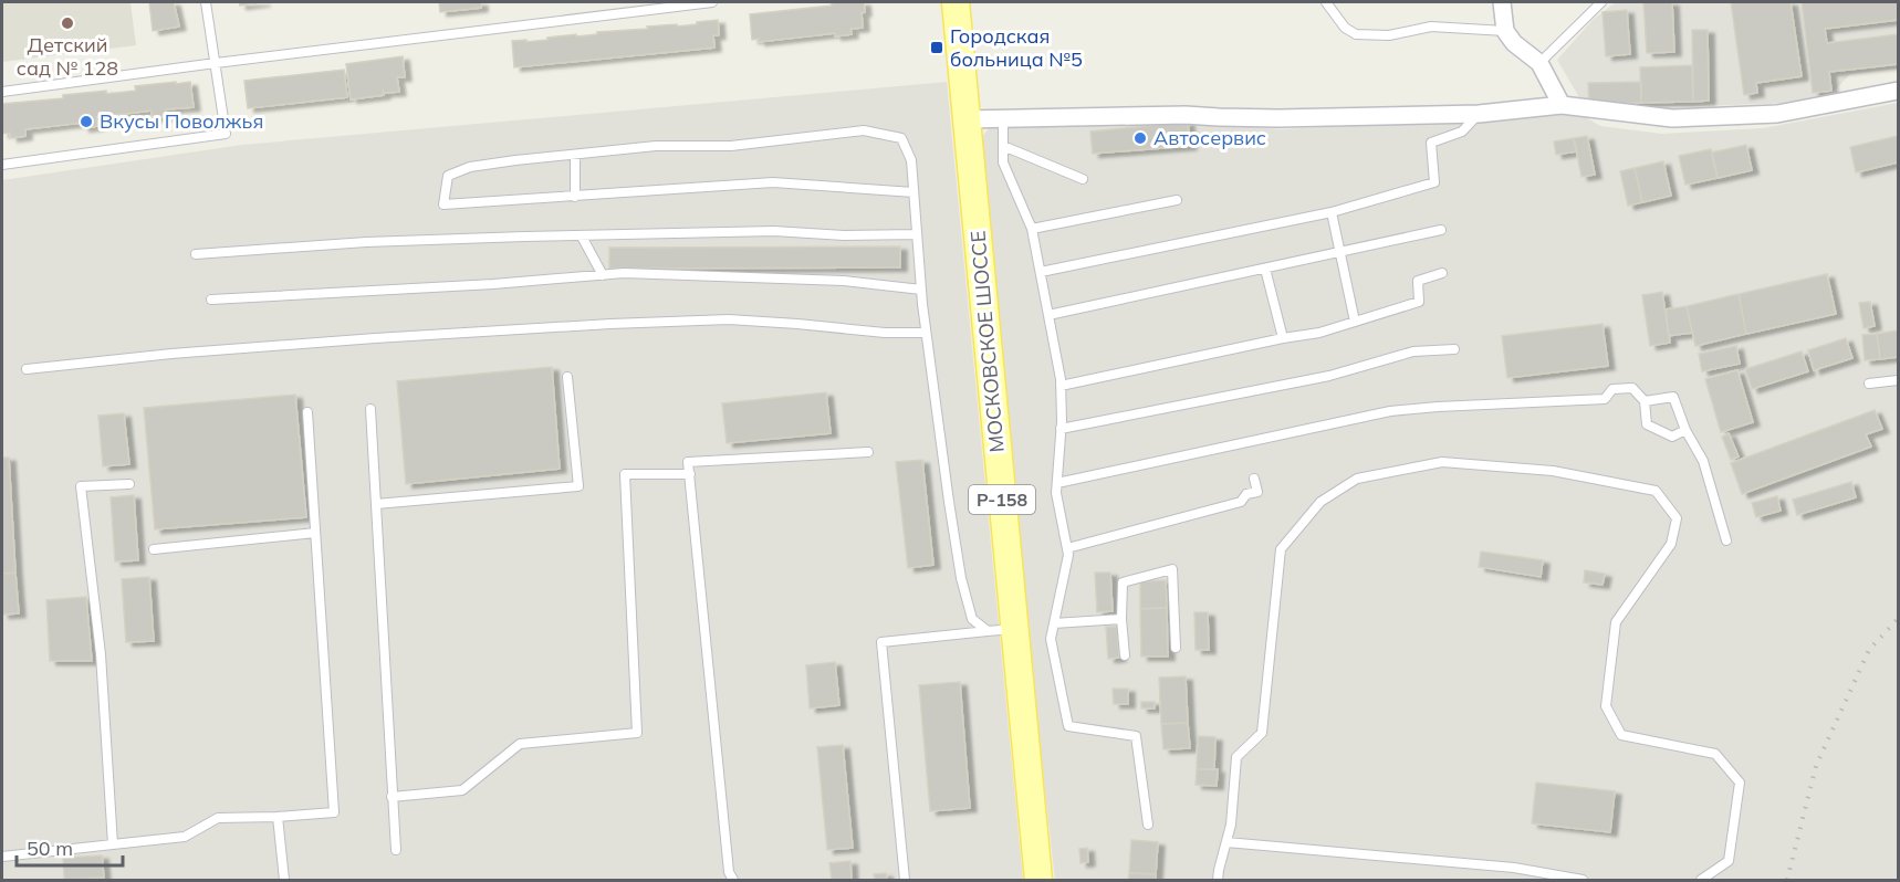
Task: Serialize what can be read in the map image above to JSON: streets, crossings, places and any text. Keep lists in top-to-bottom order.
{
  "streets": {
    "main road": ["МОСКОВСКОЕ ШОССЕ", "Р-158"]
  },
  "places": {
    "other": ["Детский сад № 128", "Вкусы Поволжья", "Автосервис"],
    "transit": ["Городская больница №5"]
  },
  "scale_bar": "50 m"
}
